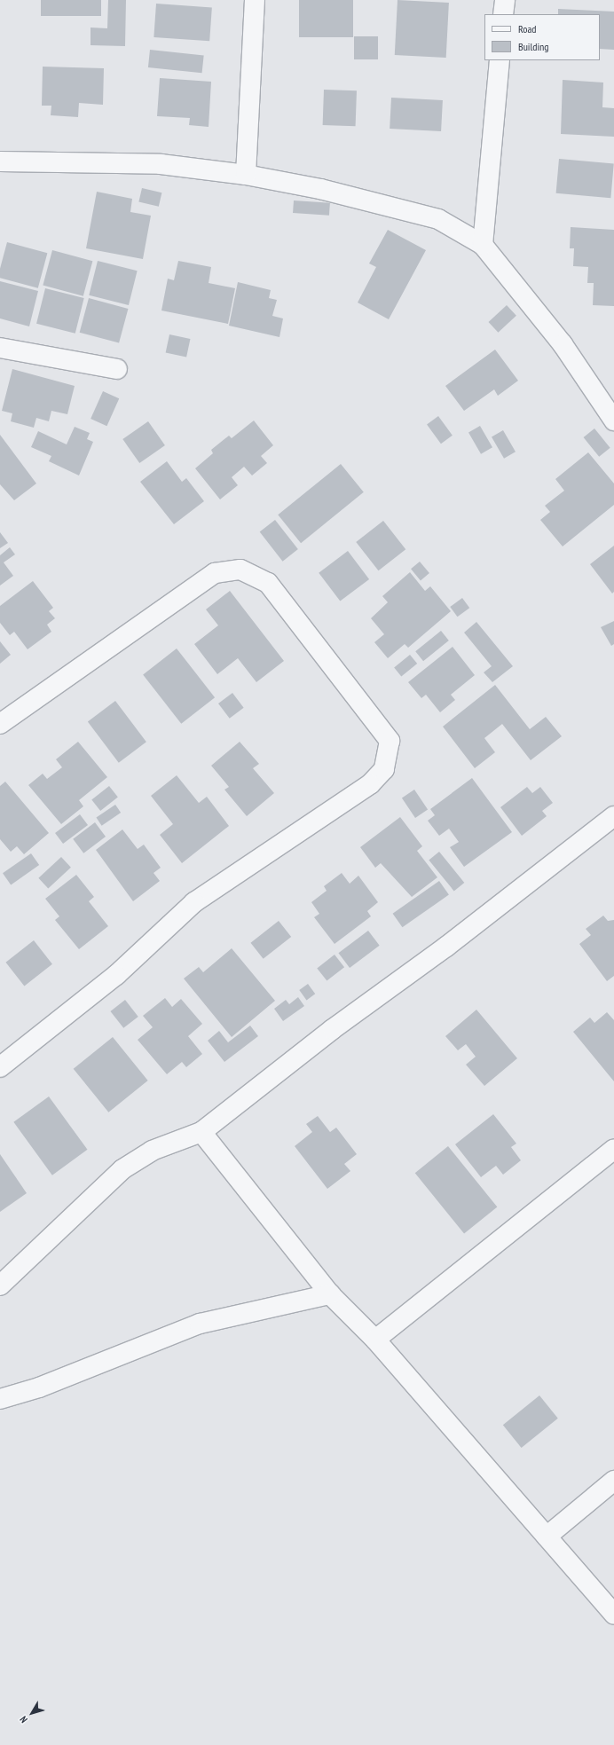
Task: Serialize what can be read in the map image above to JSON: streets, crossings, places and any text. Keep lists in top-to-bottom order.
{
  "legend": ["Road", "Building"],
  "north": "bottom left"
}
